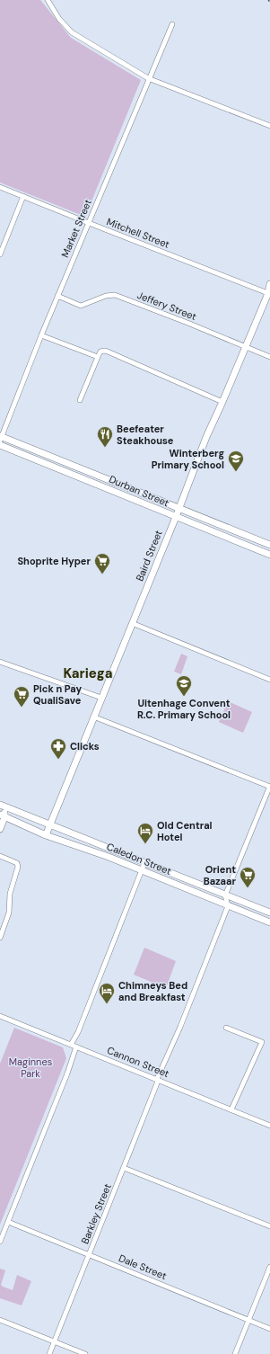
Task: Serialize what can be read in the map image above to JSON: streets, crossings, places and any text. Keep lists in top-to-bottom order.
{
  "streets": {
    "street": [
      "Market Street",
      "Mitchell Street",
      "Jeffery Street",
      "Durban Street",
      "Baird Street",
      "Caledon Street",
      "Cannon Street",
      "Barkley Street",
      "Dale Street"
    ]
  },
  "crossings": [
    ["Market Street", "Mitchell Street"],
    ["Market Street", "Jeffery Street"],
    ["Market Street", "Durban Street"],
    ["Mitchell Street", "Baird Street"],
    ["Jeffery Street", "Baird Street"],
    ["Durban Street", "Baird Street"],
    ["Baird Street", "Caledon Street"],
    ["Caledon Street", "Barkley Street"],
    ["Cannon Street", "Barkley Street"],
    ["Barkley Street", "Dale Street"]
  ],
  "districts": ["Kariega"],
  "parks": ["Maginnes Park"],
  "places": {
    "restaurant": ["Beefeater Steakhouse"],
    "school or university": ["Winterberg Primary School", "Uitenhage Convent R.C. Primary School"],
    "supermarket": ["Shoprite Hyper", "Pick n Pay QualiSave", "Orient Bazaar"],
    "pharmacy": ["Clicks"],
    "hotel": ["Old Central Hotel", "Chimneys Bed and Breakfast"]
  }
}
